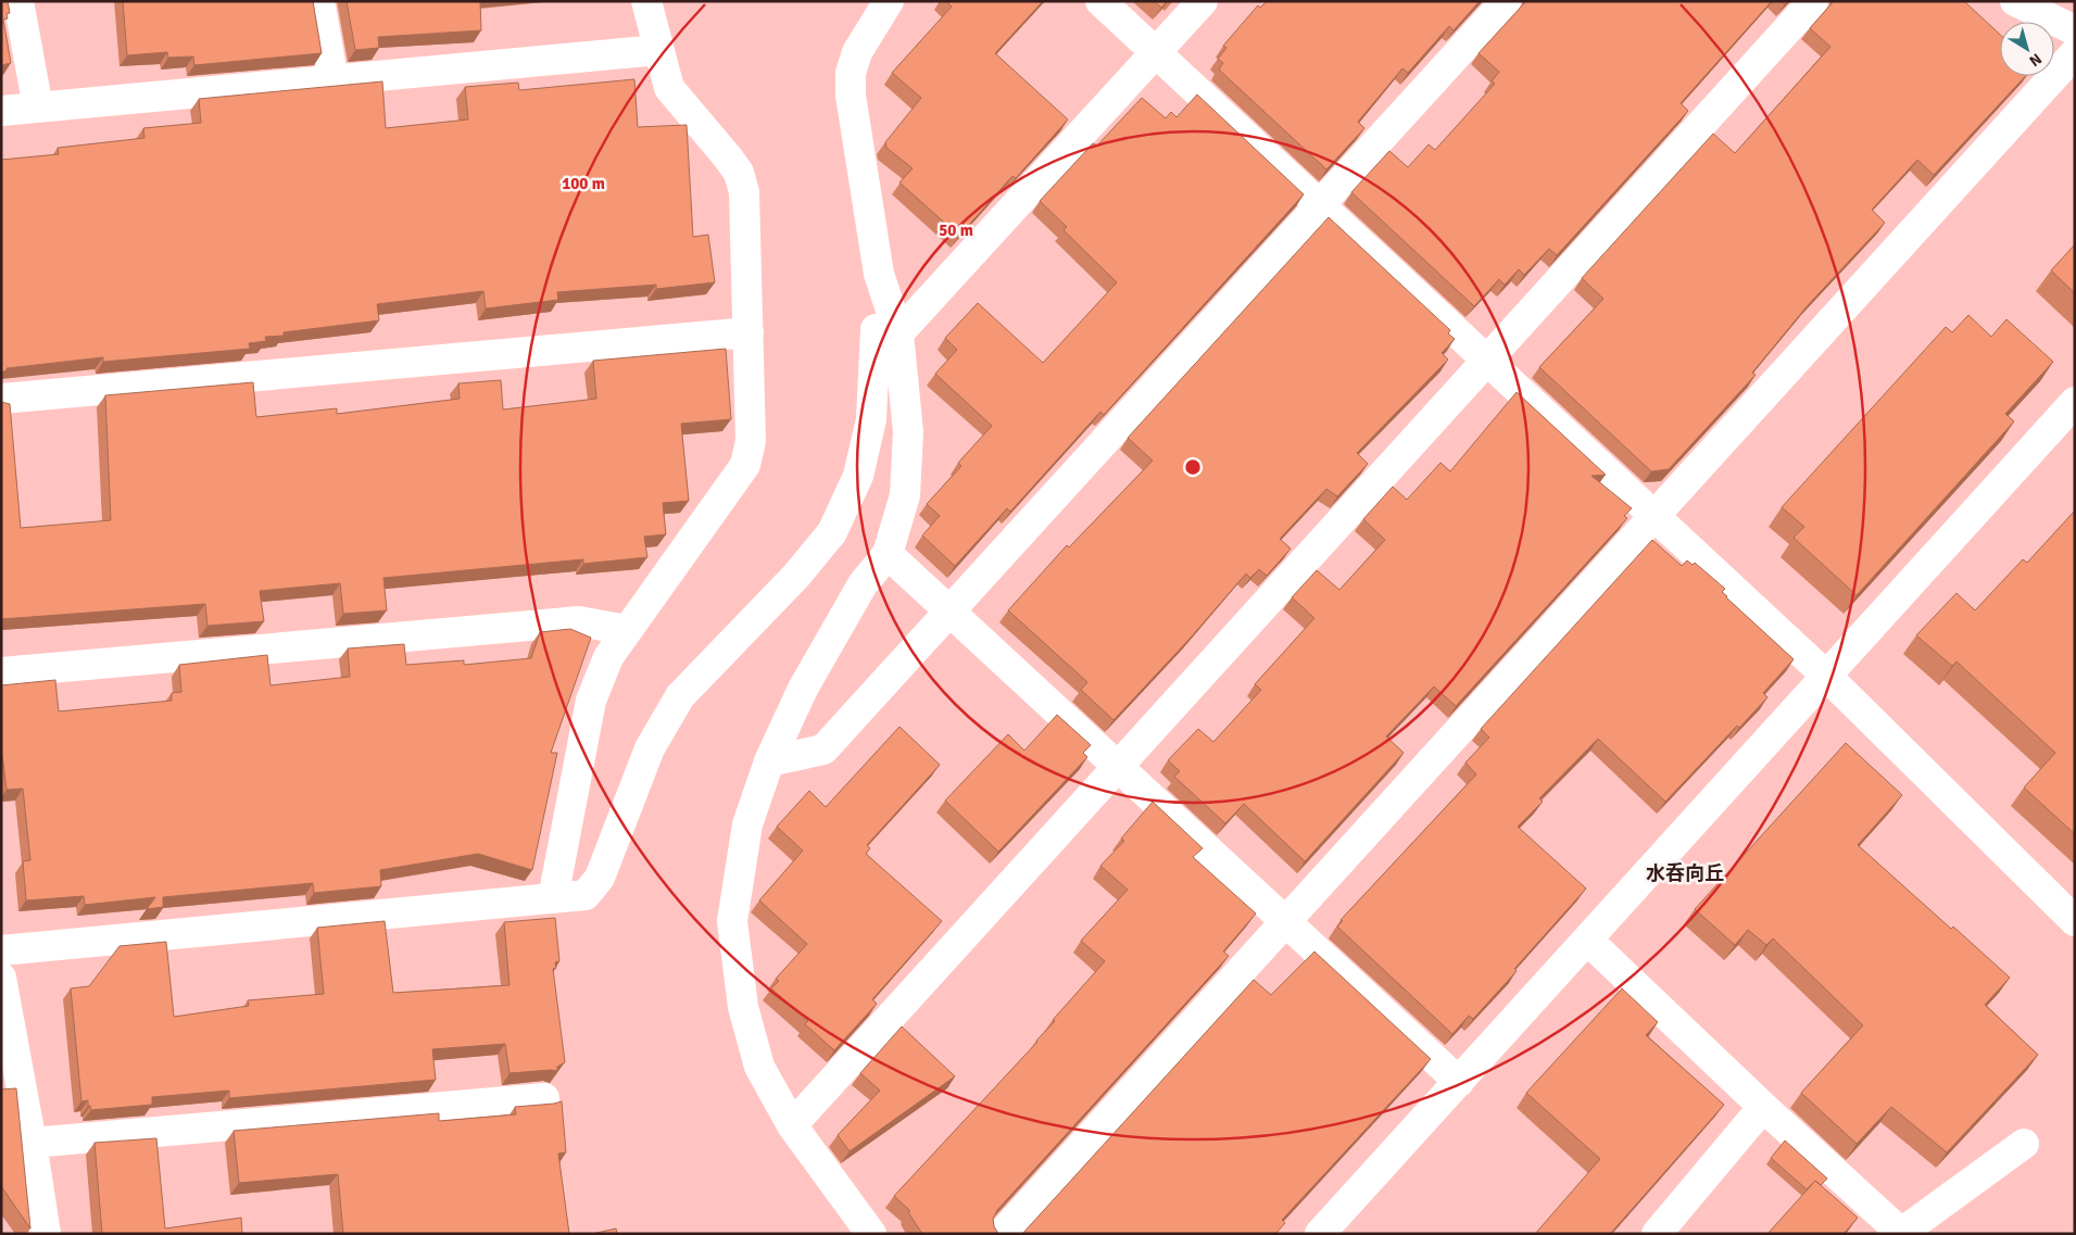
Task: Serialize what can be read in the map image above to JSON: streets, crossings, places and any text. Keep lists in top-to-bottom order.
{
  "districts": ["水呑向丘"],
  "north": "bottom right",
  "rings": ["100 m", "50 m"]
}
